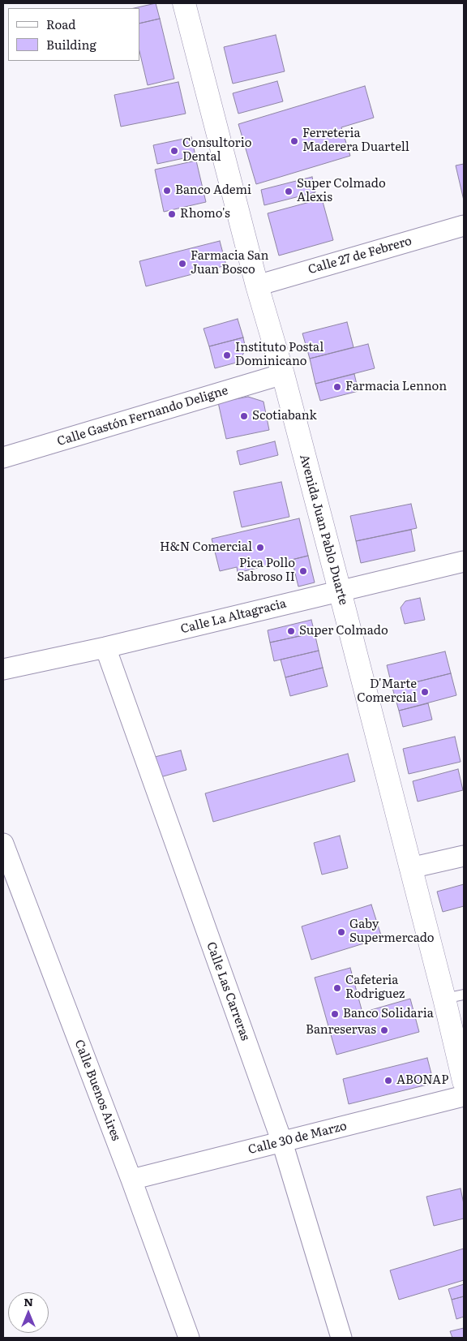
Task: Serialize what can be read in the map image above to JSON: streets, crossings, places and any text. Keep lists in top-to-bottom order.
{
  "streets": {
    "main road": ["Avenida Juan Pablo Duarte"],
    "street": [
      "Calle 27 de Febrero",
      "Calle Gastón Fernando Deligne",
      "Calle La Altagracia",
      "Calle Las Carreras",
      "Calle Buenos Aires",
      "Calle 30 de Marzo"
    ]
  },
  "crossings": [
    ["Calle 27 de Febrero", "Avenida Juan Pablo Duarte"],
    ["Calle Gastón Fernando Deligne", "Avenida Juan Pablo Duarte"],
    ["Avenida Juan Pablo Duarte", "Calle La Altagracia"],
    ["Calle La Altagracia", "Calle Las Carreras"],
    ["Calle Las Carreras", "Calle 30 de Marzo"],
    ["Calle Buenos Aires", "Calle 30 de Marzo"]
  ],
  "places": [
    "Ferreteria Maderera Duartell",
    "Consultorio Dental",
    "Banco Ademi",
    "Super Colmado Alexis",
    "Rhomo's",
    "Farmacia San Juan Bosco",
    "Instituto Postal Dominicano",
    "Farmacia Lennon",
    "Scotiabank",
    "H&N Comercial",
    "Pica Pollo Sabroso II",
    "Super Colmado",
    "D'Marte Comercial",
    "Gaby Supermercado",
    "Cafeteria Rodriguez",
    "Banco Solidaria",
    "Banreservas",
    "ABONAP"
  ],
  "legend": ["Road", "Building"],
  "north": "top"
}
